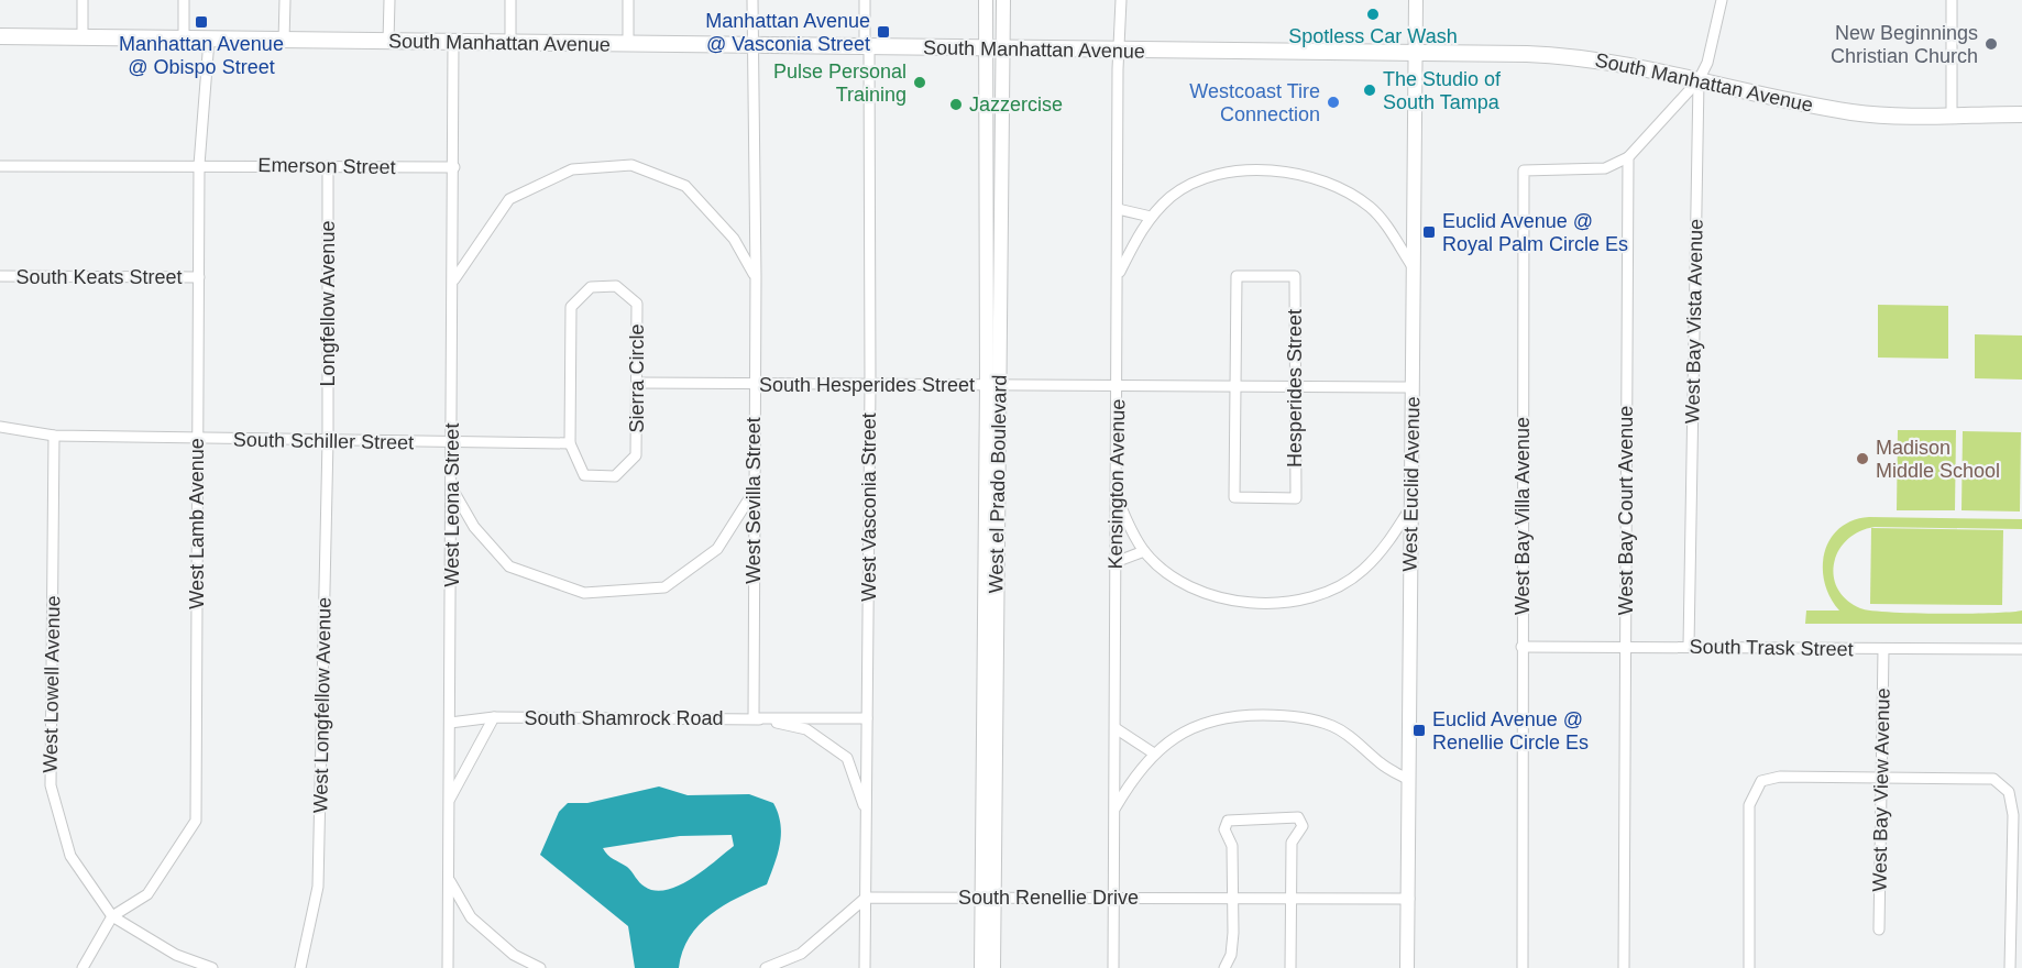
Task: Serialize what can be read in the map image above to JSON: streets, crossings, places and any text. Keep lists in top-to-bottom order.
{
  "streets": {
    "main road": ["South Manhattan Avenue"],
    "street": [
      "Emerson Street",
      "South Keats Street",
      "Longfellow Avenue",
      "West Bay Vista Avenue",
      "Sierra Circle",
      "South Hesperides Street",
      "Hesperides Street",
      "South Schiller Street",
      "West el Prado Boulevard",
      "Kensington Avenue",
      "West Euclid Avenue",
      "West Sevilla Street",
      "West Leona Street",
      "West Vasconia Street",
      "West Bay Court Avenue",
      "West Bay Villa Avenue",
      "West Lamb Avenue",
      "South Trask Street",
      "West Lowell Avenue",
      "West Longfellow Avenue",
      "South Shamrock Road",
      "West Bay View Avenue",
      "South Renellie Drive"
    ]
  },
  "crossings": [
    ["South Manhattan Avenue", "West Bay Vista Avenue"],
    ["South Manhattan Avenue", "West el Prado Boulevard"],
    ["South Manhattan Avenue", "Kensington Avenue"],
    ["South Manhattan Avenue", "West Euclid Avenue"],
    ["South Manhattan Avenue", "West Sevilla Street"],
    ["South Manhattan Avenue", "West Leona Street"],
    ["South Manhattan Avenue", "West Vasconia Street"],
    ["South Manhattan Avenue", "West Lamb Avenue"],
    ["Emerson Street", "Longfellow Avenue"],
    ["Emerson Street", "West Leona Street"],
    ["Emerson Street", "West Lamb Avenue"],
    ["South Keats Street", "West Lamb Avenue"],
    ["Longfellow Avenue", "South Schiller Street"],
    ["Longfellow Avenue", "West Longfellow Avenue"],
    ["West Bay Vista Avenue", "South Trask Street"],
    ["Sierra Circle", "South Hesperides Street"],
    ["Sierra Circle", "South Schiller Street"],
    ["South Hesperides Street", "Hesperides Street"],
    ["South Hesperides Street", "West el Prado Boulevard"],
    ["South Hesperides Street", "Kensington Avenue"],
    ["South Hesperides Street", "West Euclid Avenue"],
    ["South Hesperides Street", "West Sevilla Street"],
    ["South Hesperides Street", "West Vasconia Street"],
    ["South Schiller Street", "West Leona Street"],
    ["South Schiller Street", "West Lamb Avenue"],
    ["South Schiller Street", "West Lowell Avenue"],
    ["South Schiller Street", "West Longfellow Avenue"],
    ["West el Prado Boulevard", "South Renellie Drive"],
    ["Kensington Avenue", "South Renellie Drive"],
    ["West Euclid Avenue", "South Renellie Drive"],
    ["West Sevilla Street", "South Shamrock Road"],
    ["West Leona Street", "South Shamrock Road"],
    ["West Vasconia Street", "South Shamrock Road"],
    ["West Vasconia Street", "South Renellie Drive"],
    ["West Bay Court Avenue", "West Bay Villa Avenue"],
    ["West Bay Court Avenue", "South Trask Street"],
    ["West Bay Villa Avenue", "South Trask Street"],
    ["West Lamb Avenue", "West Lowell Avenue"],
    ["South Trask Street", "West Bay View Avenue"]
  ],
  "places": {
    "other": [
      "Spotless Car Wash",
      "New Beginnings Christian Church",
      "Pulse Personal Training",
      "The Studio of South Tampa",
      "Westcoast Tire Connection",
      "Jazzercise",
      "Madison Middle School"
    ],
    "transit": [
      "Manhattan Avenue @ Obispo Street",
      "Manhattan Avenue @ Vasconia Street",
      "Euclid Avenue @ Royal Palm Circle Es",
      "Euclid Avenue @ Renellie Circle Es"
    ]
  }
}
